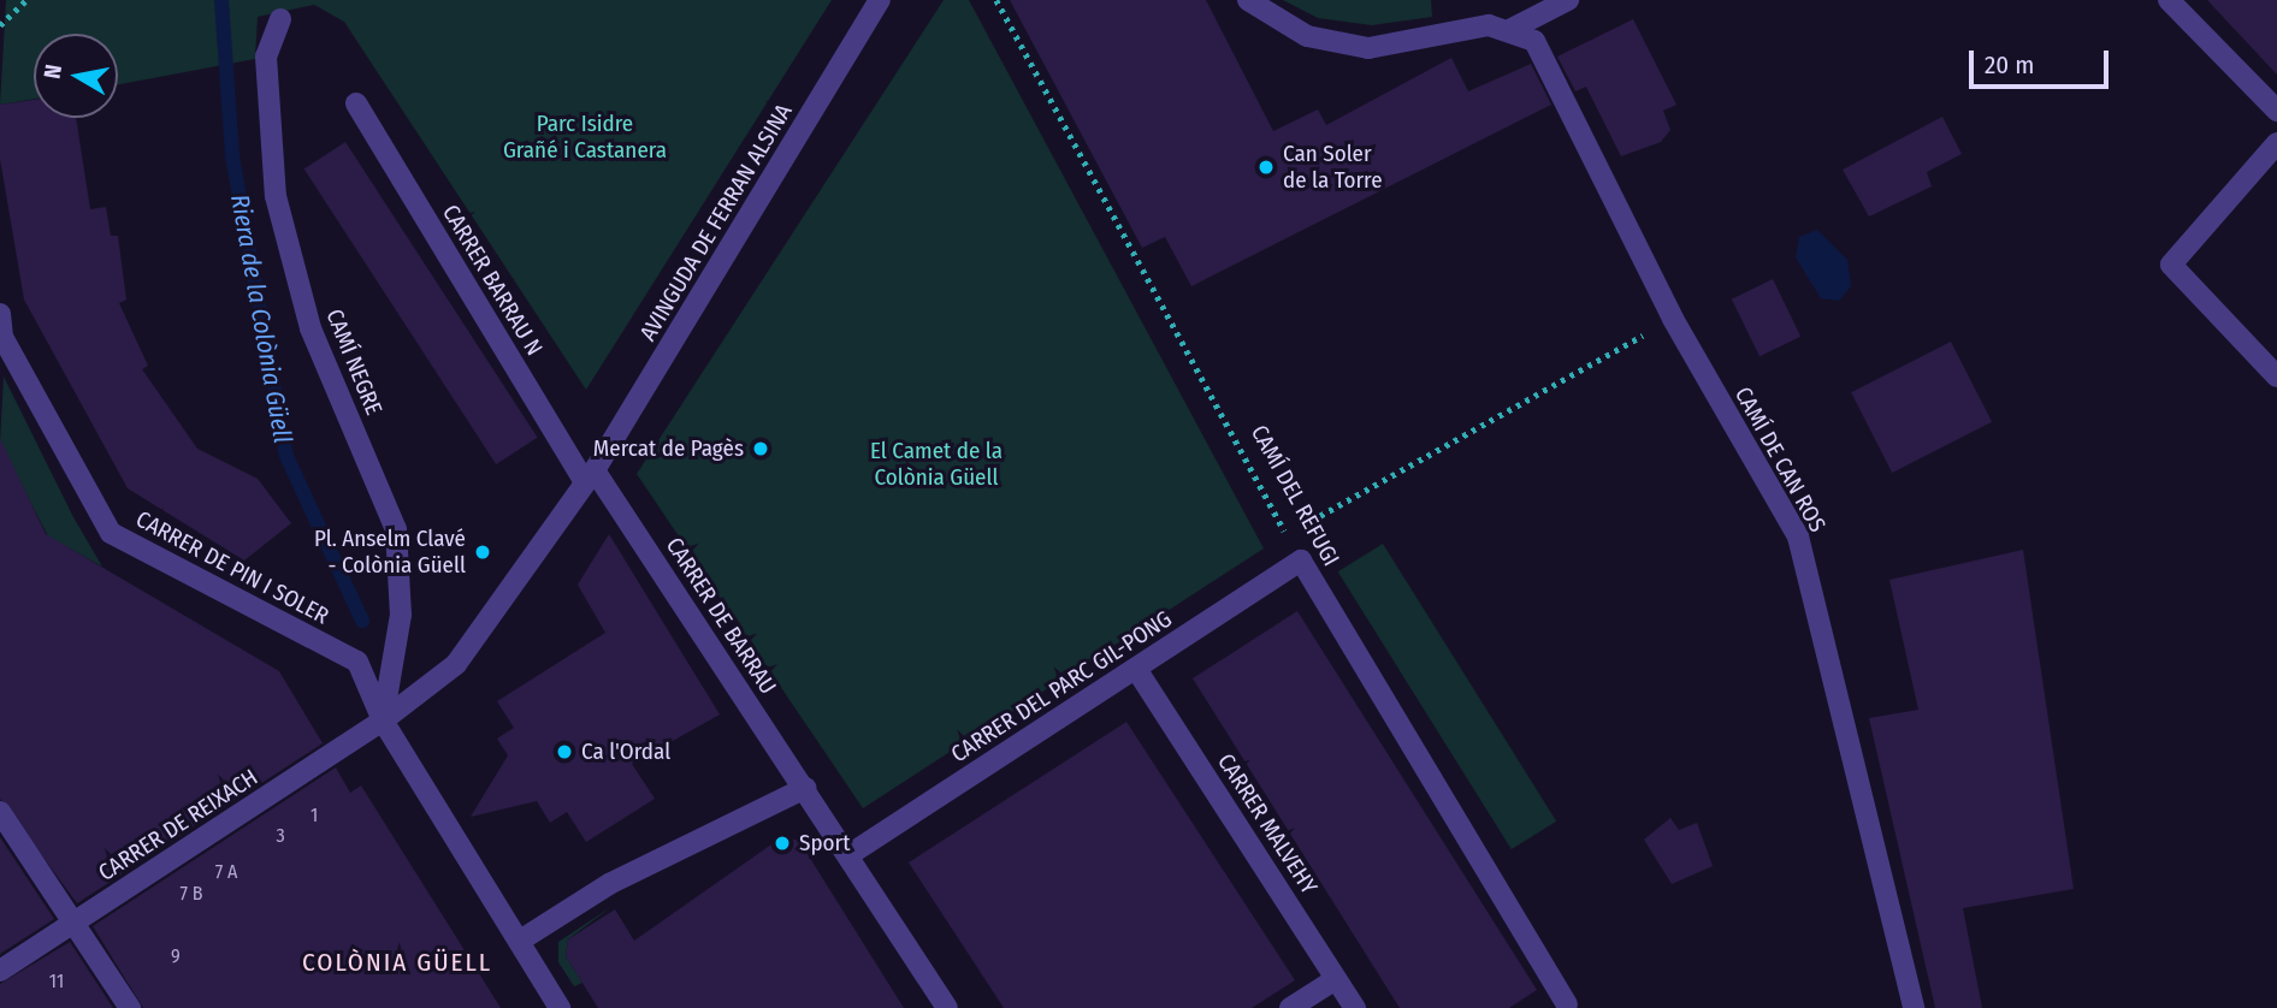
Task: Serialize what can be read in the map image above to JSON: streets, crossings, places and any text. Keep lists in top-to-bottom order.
{
  "streets": {
    "street": [
      "AVINGUDA DE FERRAN ALSINA",
      "CARRER BARRAU N",
      "CAMÍ NEGRE",
      "CAMÍ DE CAN ROS",
      "CAMÍ DEL REFUGI",
      "CARRER DE PIN I SOLER",
      "CARRER DE BARRAU",
      "CARRER DEL PARC GIL-PONG",
      "CARRER MALVEHY",
      "CARRER DE REIXACH"
    ]
  },
  "crossings": [
    ["AVINGUDA DE FERRAN ALSINA", "CARRER BARRAU N"],
    ["AVINGUDA DE FERRAN ALSINA", "CAMÍ NEGRE"],
    ["AVINGUDA DE FERRAN ALSINA", "CARRER DE PIN I SOLER"],
    ["AVINGUDA DE FERRAN ALSINA", "CARRER DE BARRAU"],
    ["AVINGUDA DE FERRAN ALSINA", "CARRER DE REIXACH"],
    ["CARRER BARRAU N", "CARRER DE BARRAU"],
    ["CAMÍ NEGRE", "CARRER DE PIN I SOLER"],
    ["CAMÍ NEGRE", "CARRER DE REIXACH"],
    ["CAMÍ DEL REFUGI", "CARRER DEL PARC GIL-PONG"],
    ["CARRER DE PIN I SOLER", "CARRER DE REIXACH"],
    ["CARRER DE BARRAU", "CARRER DEL PARC GIL-PONG"],
    ["CARRER DEL PARC GIL-PONG", "CARRER MALVEHY"]
  ],
  "districts": ["COLÒNIA GÜELL"],
  "water": ["Riera de la Colònia Güell"],
  "parks": ["Parc Isidre Grañé i Castanera", "El Camet de la Colònia Güell"],
  "places": [
    "Can Soler de la Torre",
    "Mercat de Pagès",
    "Pl. Anselm Clavé - Colònia Güell",
    "Ca l'Ordal",
    "Sport"
  ],
  "house_numbers": [
    "1",
    "3",
    "7 A",
    "7 B",
    "9",
    "11"
  ],
  "scale_bar": "20 m",
  "north": "left"
}
